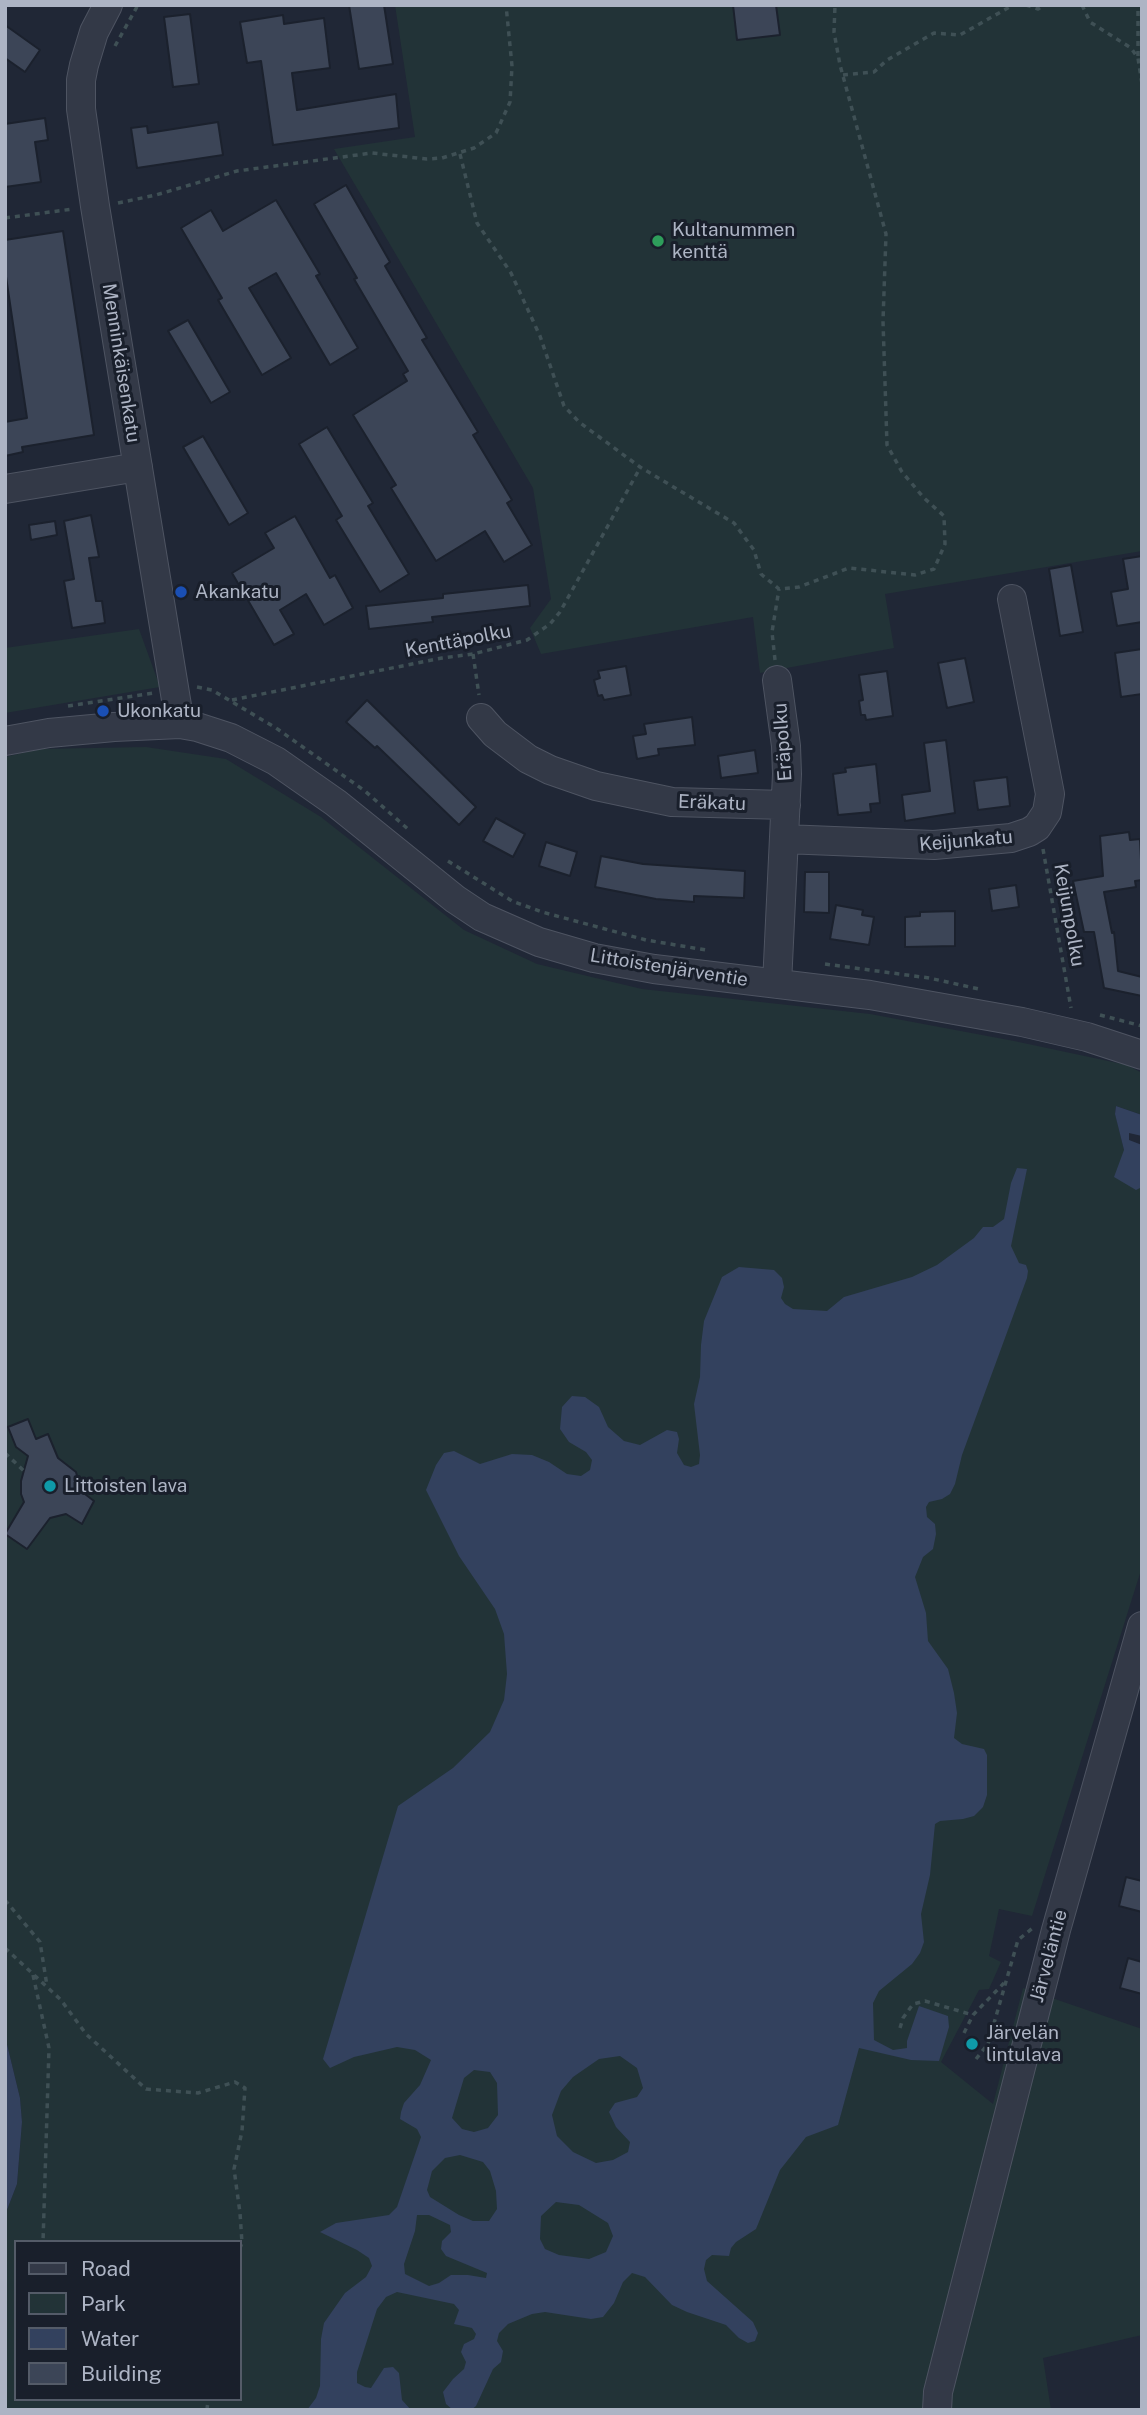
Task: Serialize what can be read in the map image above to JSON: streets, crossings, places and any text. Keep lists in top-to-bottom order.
{
  "streets": {
    "street": [
      "Menninkäisenkatu",
      "Eräpolku",
      "Eräkatu",
      "Keijunkatu",
      "Littoistenjärventie",
      "Järveläntie"
    ],
    "path": ["Kenttäpolku", "Keijunpolku"]
  },
  "crossings": [
    ["Menninkäisenkatu", "Littoistenjärventie"],
    ["Eräpolku", "Eräkatu"],
    ["Keijunkatu", "Keijunpolku"]
  ],
  "places": [
    "Kultanummen kenttä",
    "Akankatu",
    "Ukonkatu",
    "Littoisten lava",
    "Järvelän lintulava"
  ],
  "legend": [
    "Road",
    "Park",
    "Water",
    "Building"
  ]
}
